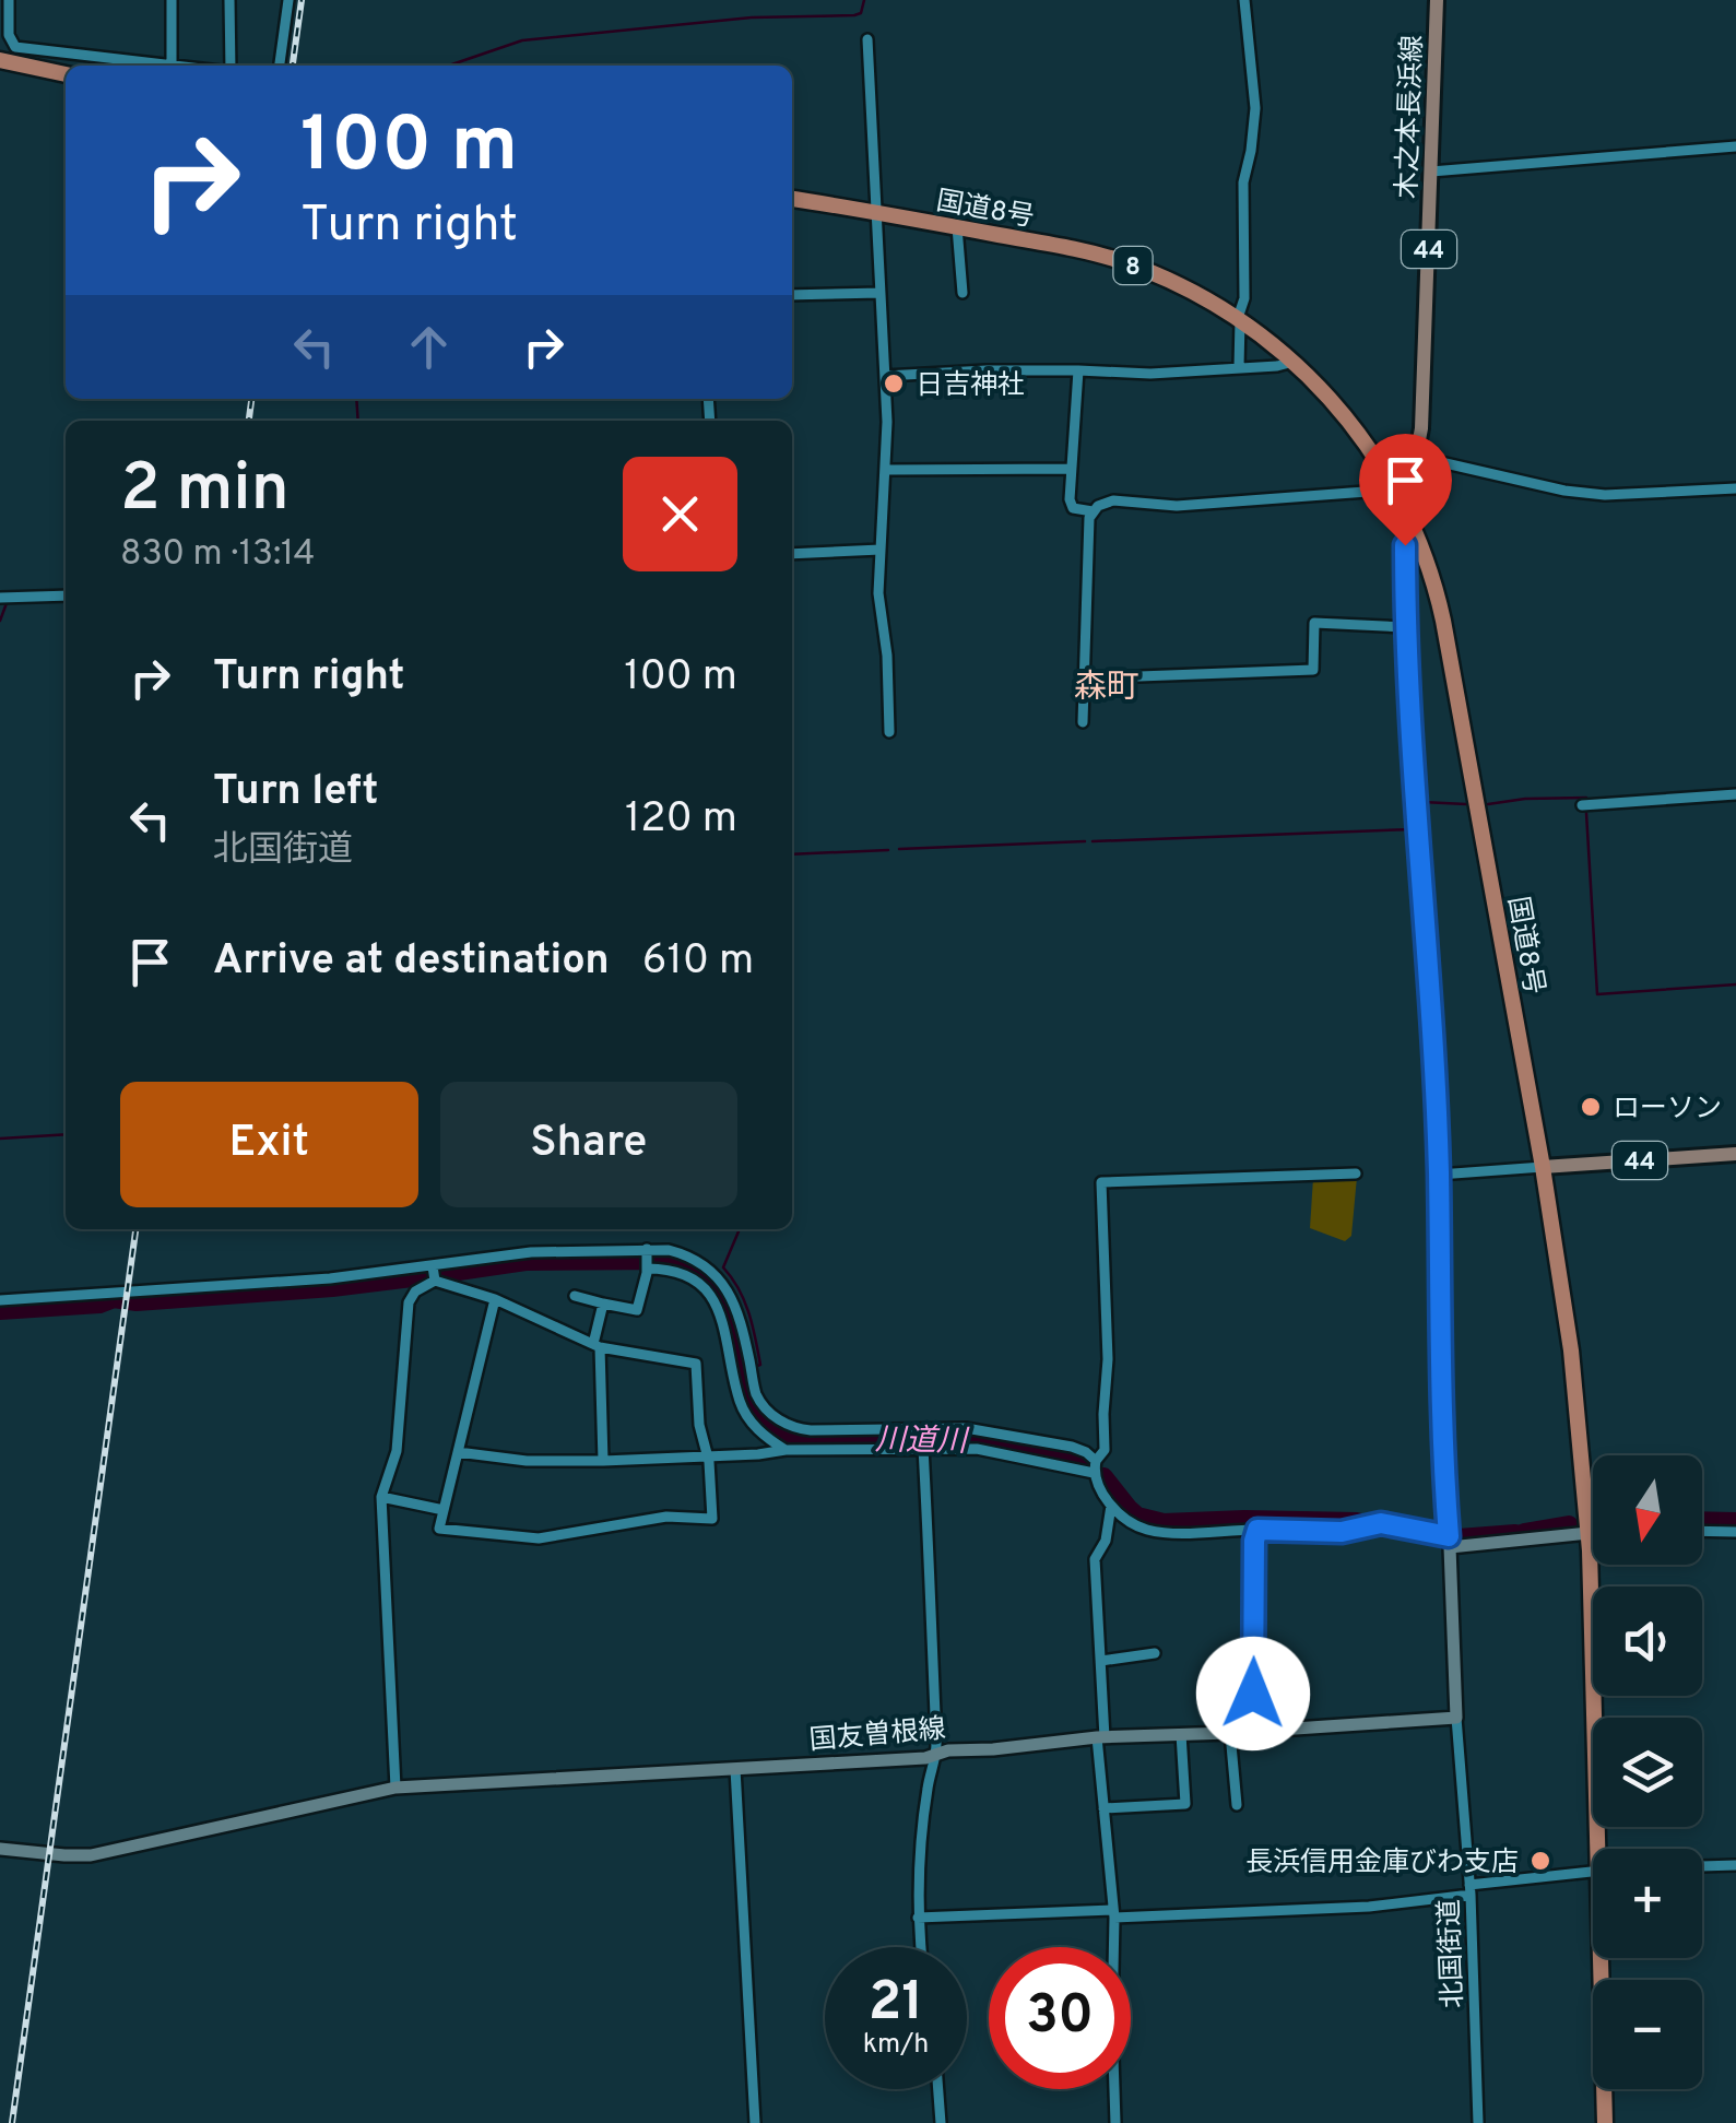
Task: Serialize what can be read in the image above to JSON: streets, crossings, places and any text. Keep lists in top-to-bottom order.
{
  "streets": {
    "highway": ["国道8号", "8"],
    "main road": ["木之本長浜線", "44", "国友曽根線"],
    "street": ["北国街道"]
  },
  "crossings": [
    ["木之本長浜線", "国道8号"],
    ["国道8号", "44"],
    ["国友曽根線", "北国街道"]
  ],
  "districts": ["森町"],
  "water": ["川道川"],
  "places": ["日吉神社", "ローソン", "長浜信用金庫びわ支店"],
  "north": "bottom",
  "page": {
    "turn": ["100 m", "Turn right"],
    "heading": ["2 min", "830 m · 13:14"],
    "list": [
      {
        "name": "Turn right",
        "value": "100 m"
      },
      {
        "name": "Turn left",
        "note": "北国街道",
        "value": "120 m"
      },
      {
        "name": "Arrive at destination",
        "value": "610 m"
      }
    ],
    "buttons": ["Exit", "Share"],
    "map_buttons": ["+", "−"],
    "speed": "21 km/h",
    "limit": "30"
  }
}
